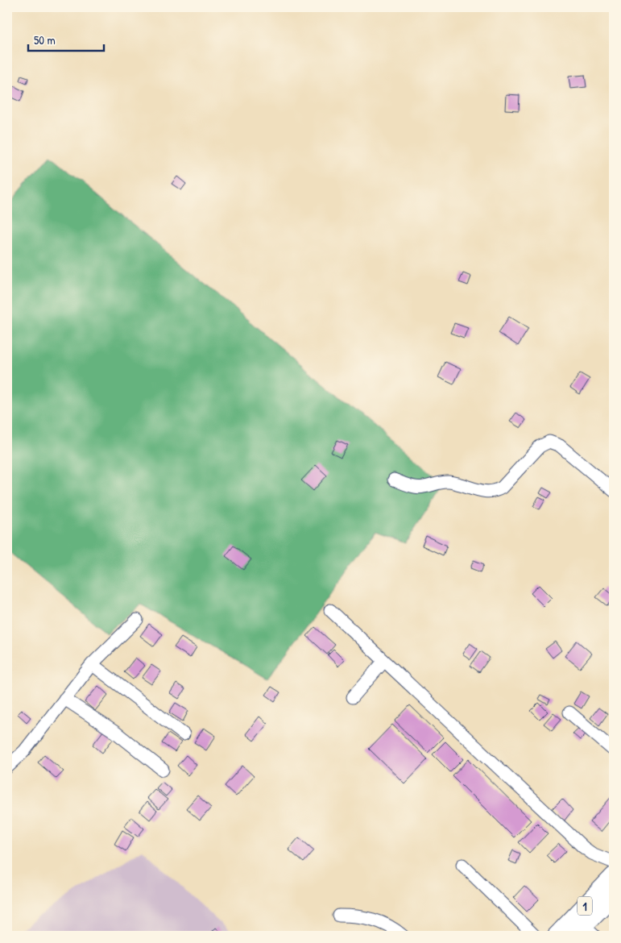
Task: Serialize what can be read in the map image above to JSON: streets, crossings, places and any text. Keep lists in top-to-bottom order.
{
  "streets": {
    "highway": ["1"]
  },
  "scale_bar": "50 m"
}
